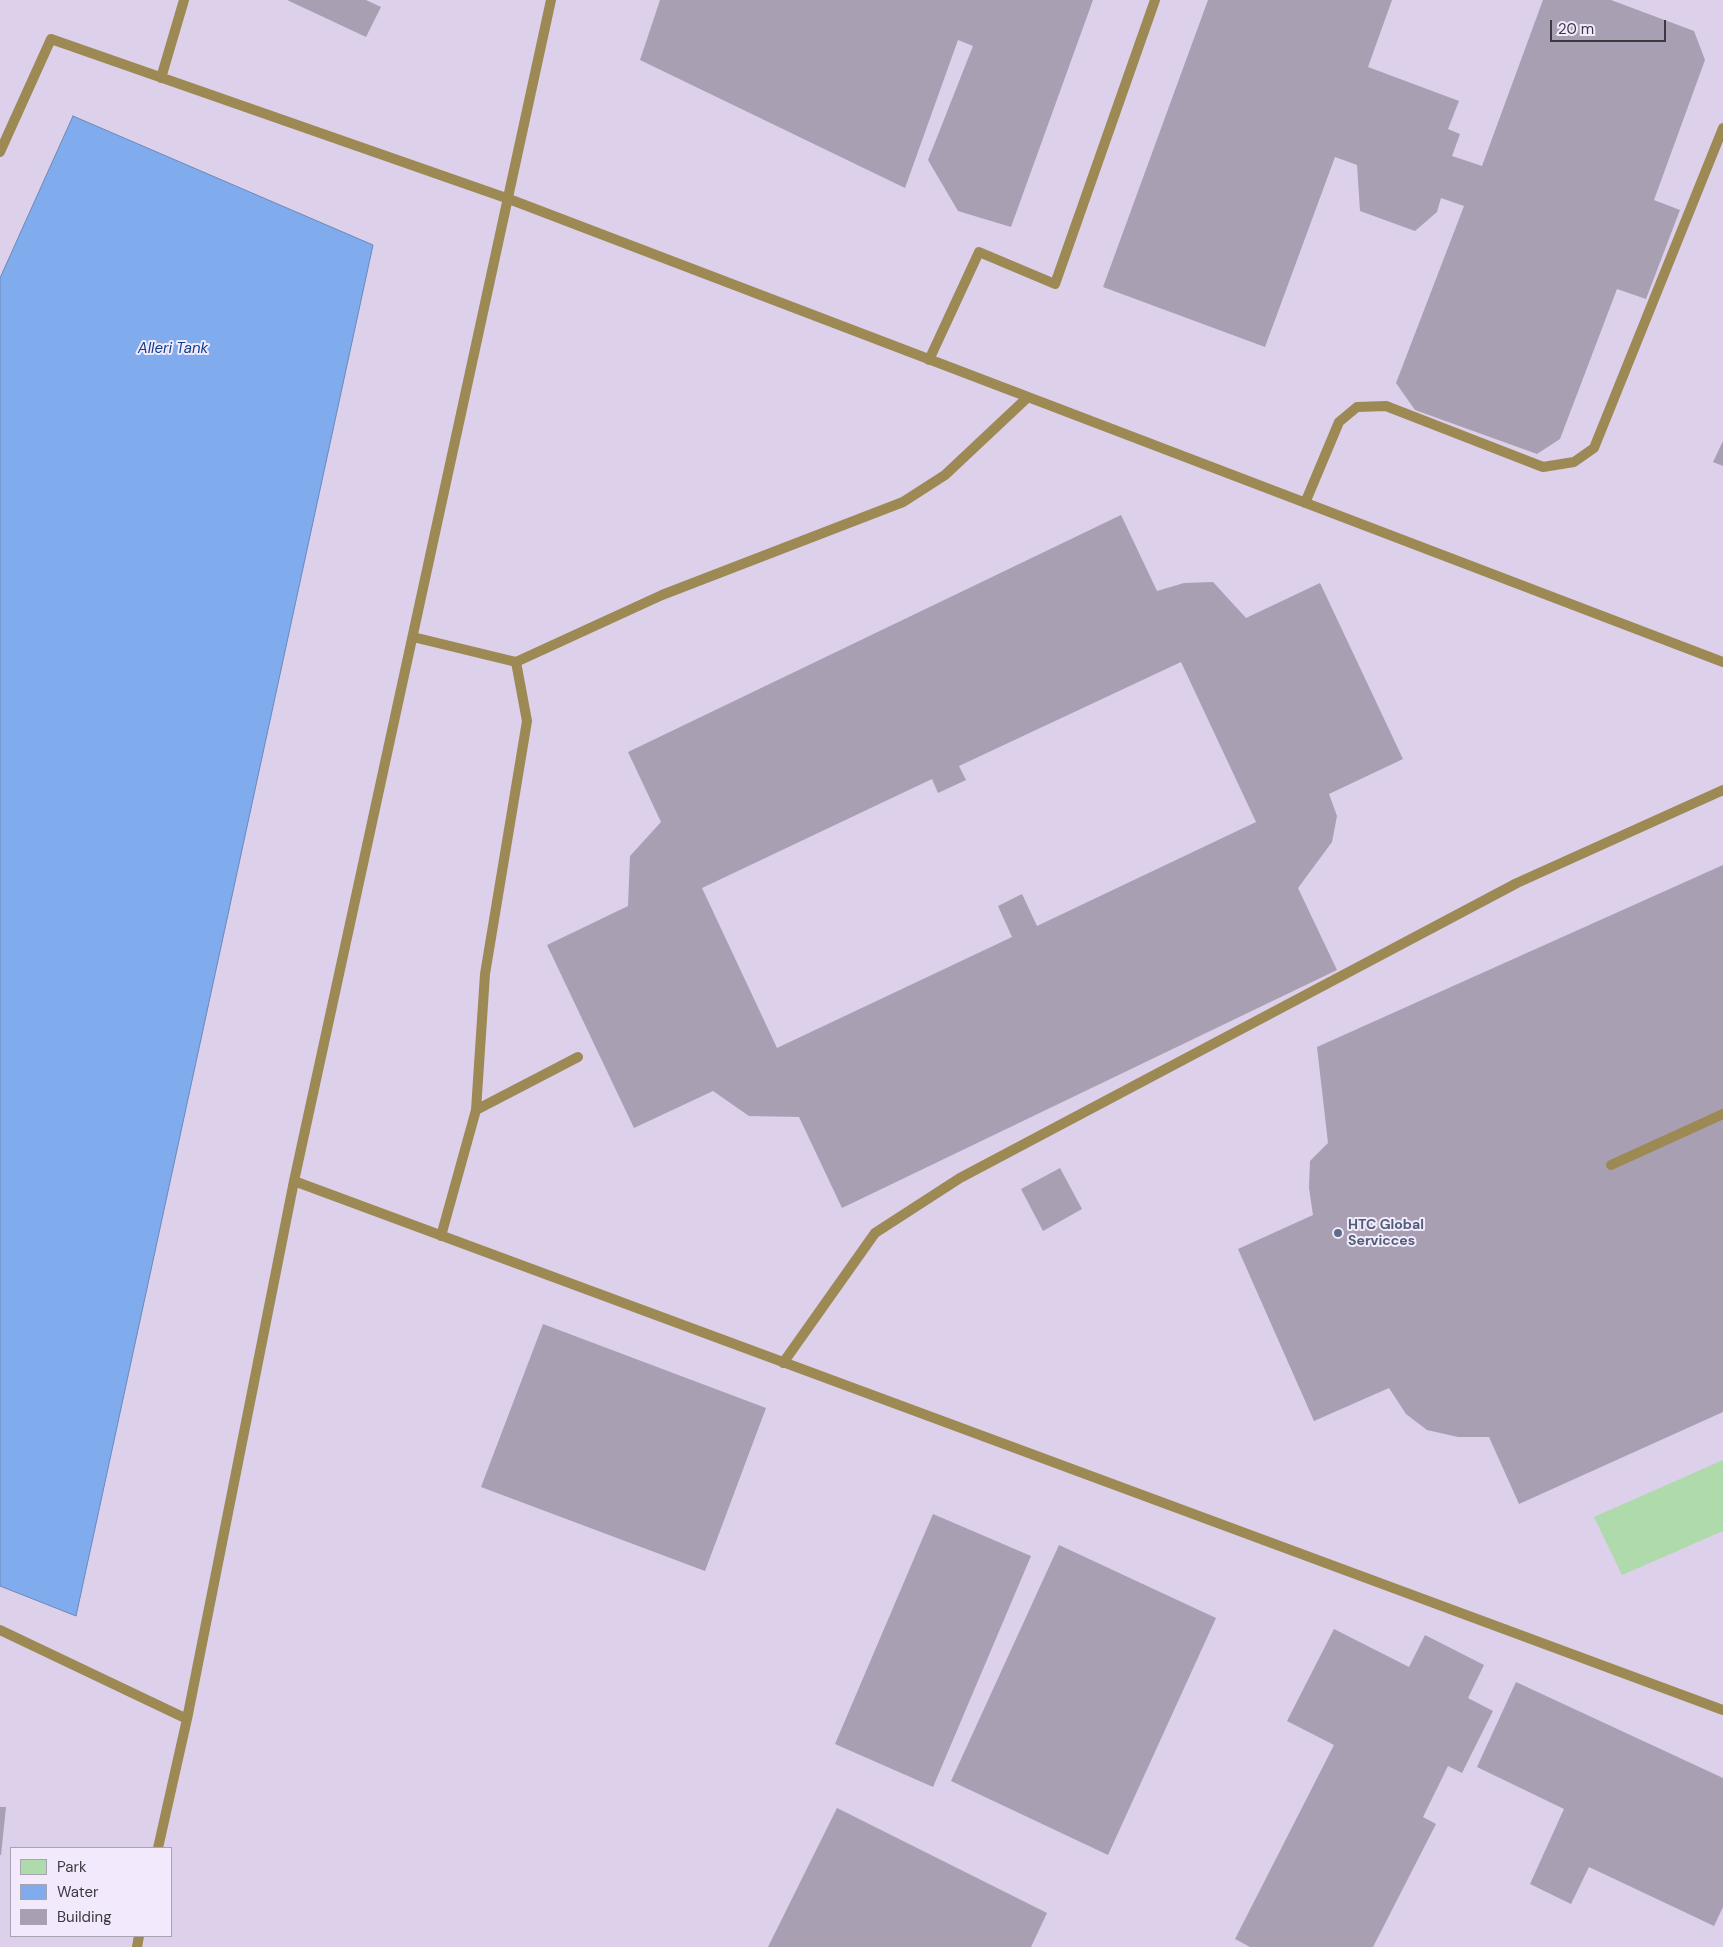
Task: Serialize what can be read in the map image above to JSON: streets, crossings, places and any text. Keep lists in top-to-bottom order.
{
  "water": ["Alleri Tank"],
  "places": ["HTC Global Servicces"],
  "legend": ["Park", "Water", "Building"],
  "scale_bar": "20 m"
}
